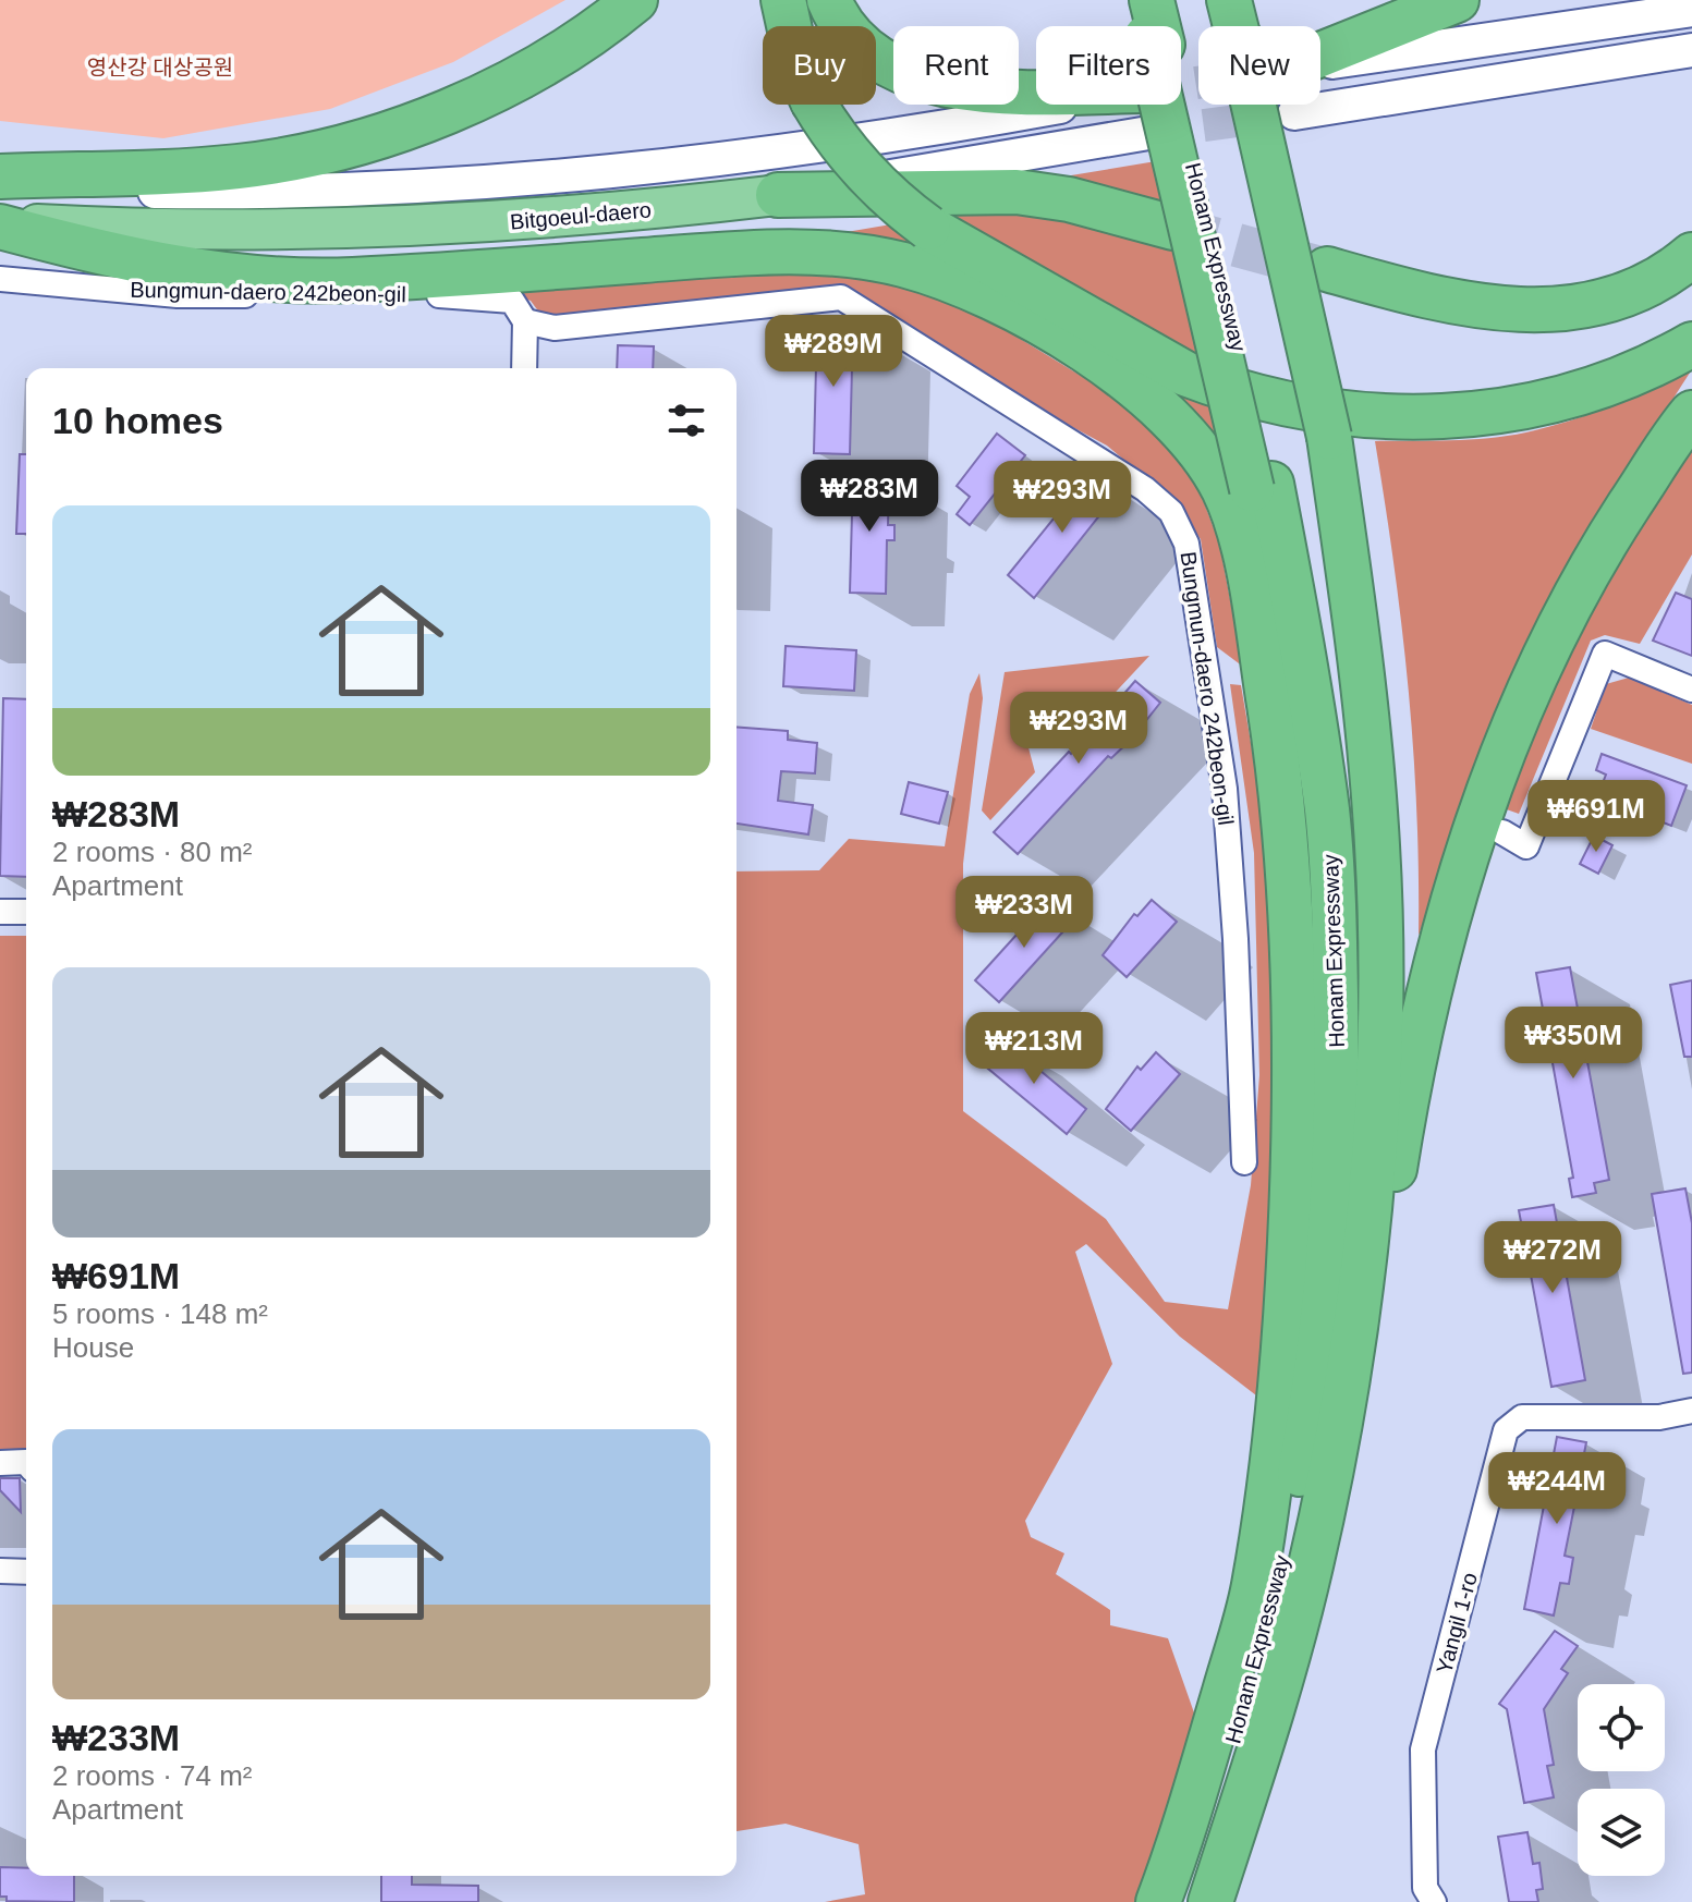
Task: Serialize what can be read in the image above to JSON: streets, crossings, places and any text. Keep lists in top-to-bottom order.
{
  "streets": {
    "highway": ["Bitgoeul-daero", "Honam Expressway"],
    "street": ["Bungmun-daero 242beon-gil", "Yangil 1-ro"]
  },
  "parks": ["영산강 대상공원"],
  "page": {
    "chip": [
      "Buy",
      "Rent",
      "Filters",
      "New"
    ],
    "price": [
      "₩289M",
      "₩283M",
      "₩293M",
      "₩293M",
      "₩691M",
      "₩233M",
      "₩350M",
      "₩213M",
      "₩272M",
      "₩244M"
    ],
    "heading": "10 homes",
    "list": [
      {
        "name": "₩283M",
        "note": "2 rooms · 80 m² · Apartment"
      },
      {
        "name": "₩691M",
        "note": "5 rooms · 148 m² · House"
      },
      {
        "name": "₩233M",
        "note": "2 rooms · 74 m² · Apartment"
      }
    ]
  }
}
